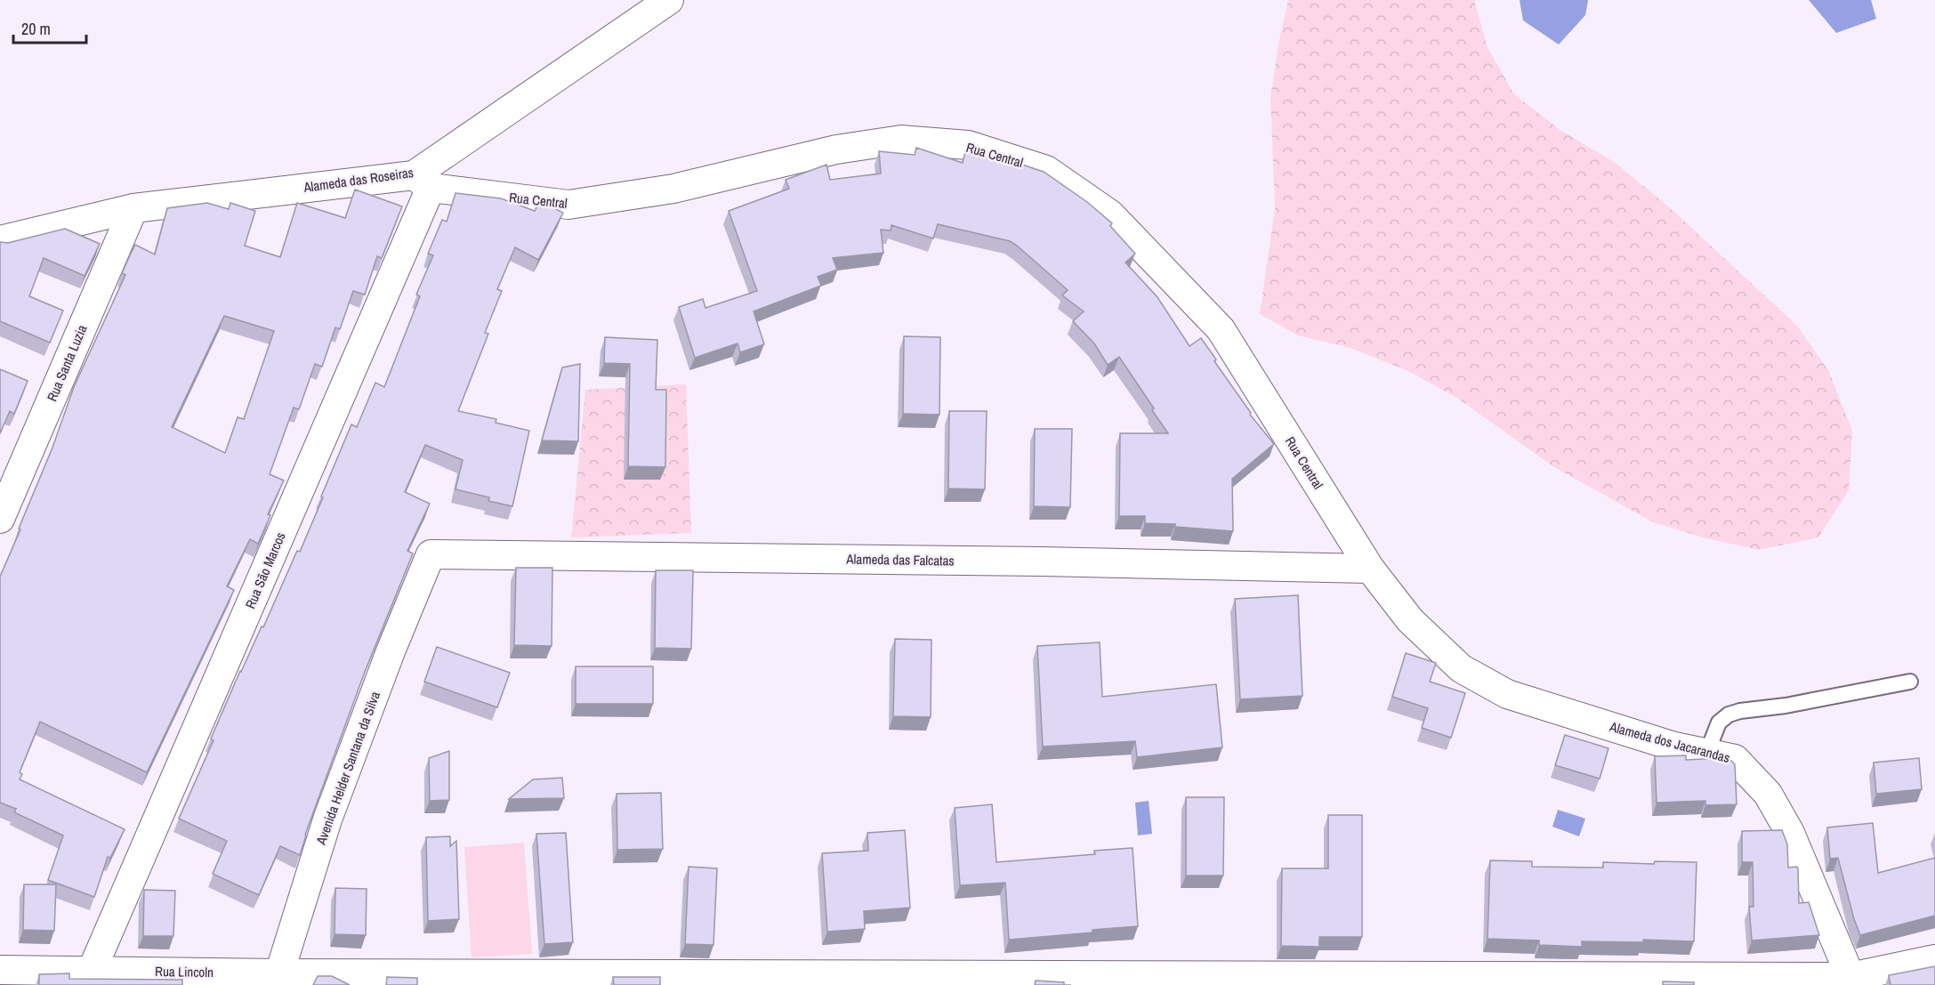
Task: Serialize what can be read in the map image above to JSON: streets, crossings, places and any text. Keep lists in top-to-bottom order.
{
  "streets": {
    "street": [
      "Rua Central",
      "Alameda das Roseiras",
      "Rua Santa Luzia",
      "Alameda das Falcatas",
      "Rua São Marcos",
      "Alameda dos Jacarandas",
      "Avenida Helder Santana da Silva",
      "Rua Lincoln"
    ]
  },
  "crossings": [
    ["Rua Central", "Alameda das Roseiras"],
    ["Rua Central", "Alameda das Falcatas"],
    ["Rua Central", "Rua São Marcos"],
    ["Rua Central", "Alameda dos Jacarandas"],
    ["Alameda das Roseiras", "Rua Santa Luzia"],
    ["Alameda das Roseiras", "Rua São Marcos"],
    ["Alameda das Falcatas", "Alameda dos Jacarandas"],
    ["Alameda das Falcatas", "Avenida Helder Santana da Silva"],
    ["Rua São Marcos", "Rua Lincoln"],
    ["Alameda dos Jacarandas", "Rua Lincoln"],
    ["Avenida Helder Santana da Silva", "Rua Lincoln"]
  ],
  "scale_bar": "20 m"
}
